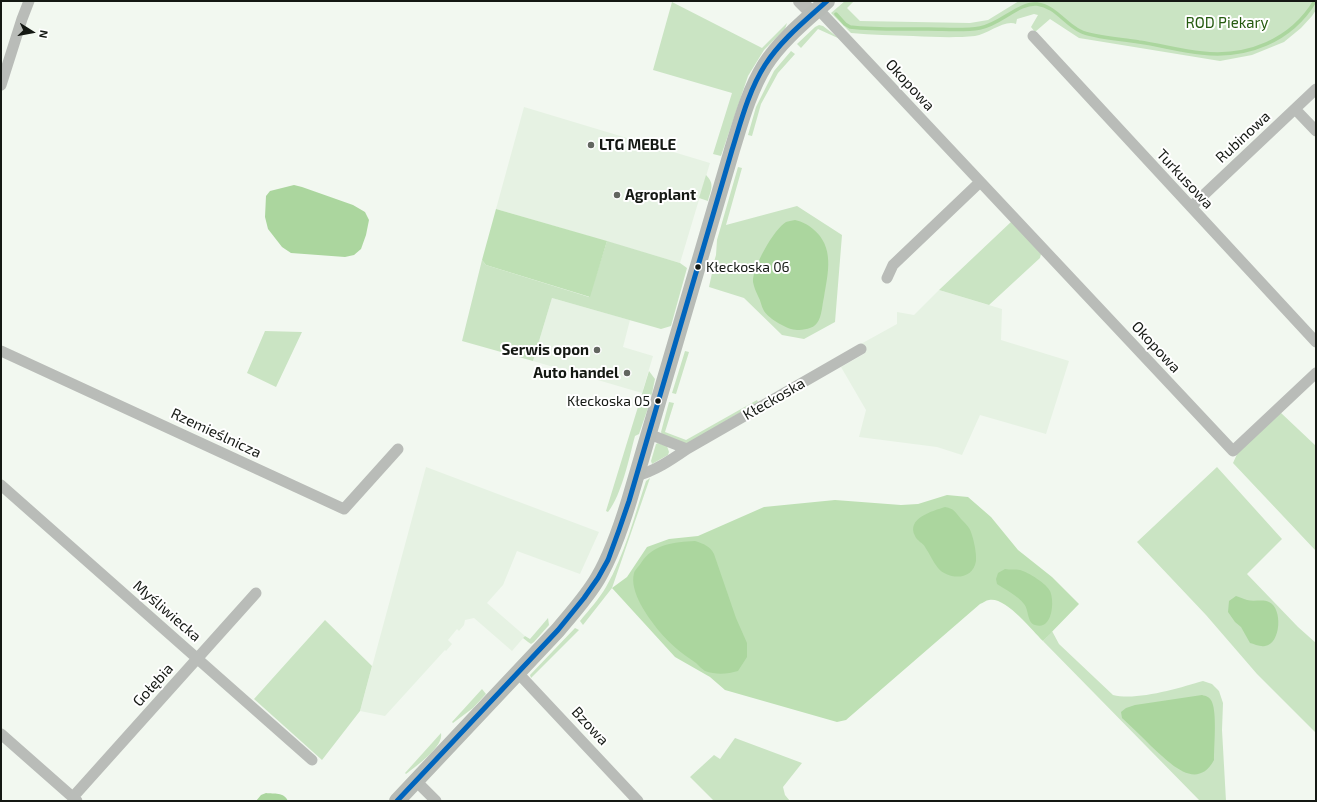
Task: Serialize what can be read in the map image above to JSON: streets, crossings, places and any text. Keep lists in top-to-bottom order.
{
  "streets": {
    "street": [
      "Okopowa",
      "Rubinowa",
      "Turkusowa",
      "Kłeckoska",
      "Rzemieślnicza",
      "Myśliwiecka",
      "Gołębia",
      "Bzowa"
    ]
  },
  "crossings": [
    ["Rubinowa", "Turkusowa"],
    ["Myśliwiecka", "Gołębia"]
  ],
  "parks": ["ROD Piekary"],
  "places": [
    "LTG MEBLE",
    "Agroplant",
    "Kłeckoska 06",
    "Serwis opon",
    "Auto handel",
    "Kłeckoska 05"
  ],
  "north": "right"
}
